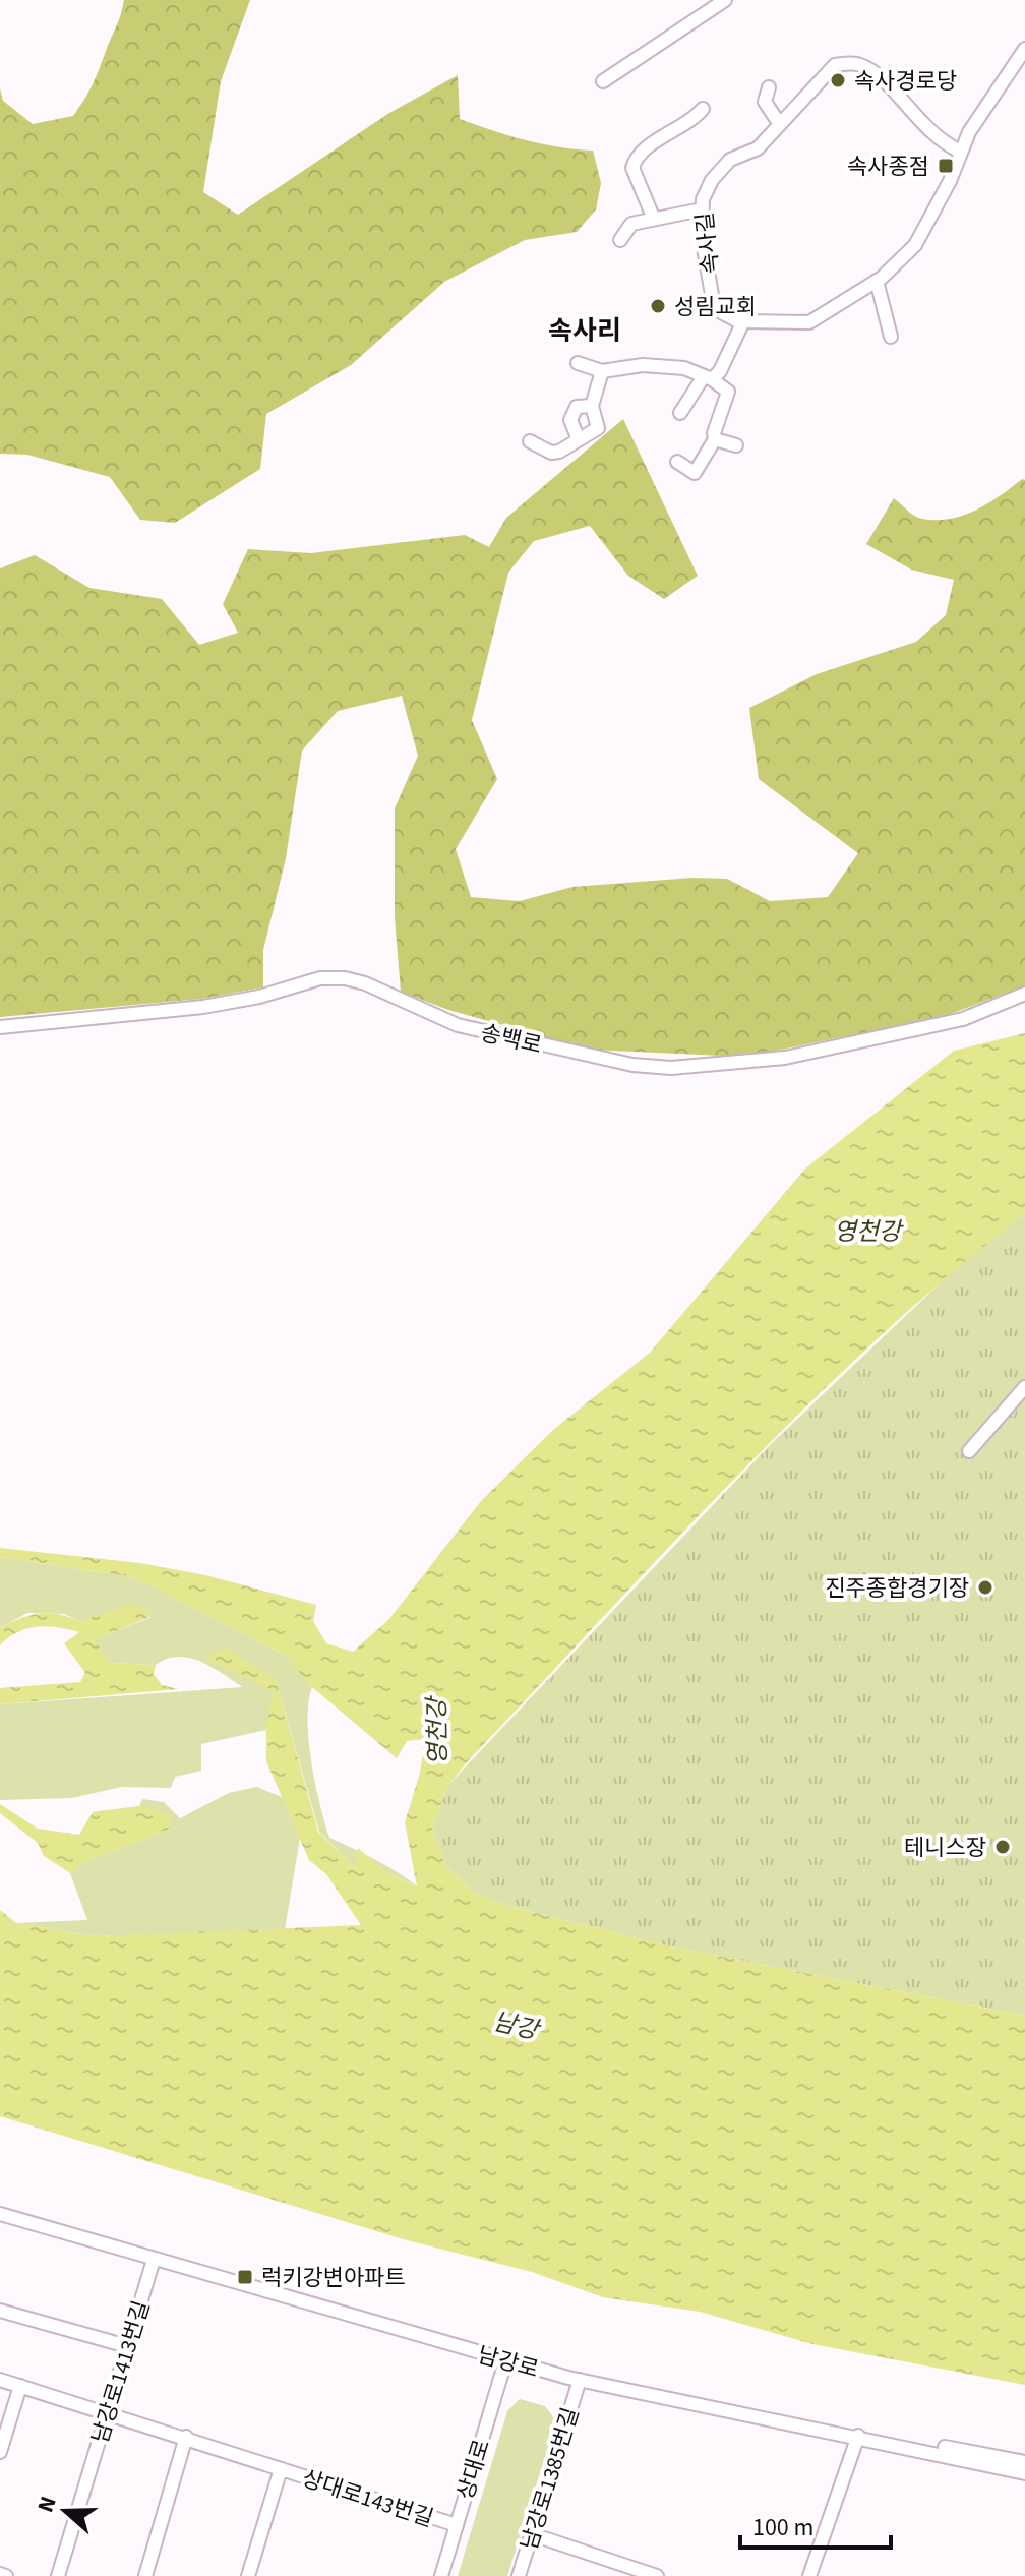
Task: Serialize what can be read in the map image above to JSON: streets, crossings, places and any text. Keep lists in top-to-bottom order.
{
  "streets": {
    "street": [
      "속사길",
      "송백로",
      "남강로",
      "남강로1413번길",
      "상대로",
      "남강로1385번길",
      "상대로143번길"
    ]
  },
  "crossings": [
    ["남강로", "남강로1413번길"],
    ["남강로", "상대로"],
    ["남강로", "남강로1385번길"],
    ["남강로1413번길", "상대로143번길"],
    ["상대로", "상대로143번길"]
  ],
  "districts": ["속사리"],
  "water": ["영천강", "남강"],
  "places": {
    "other": [
      "속사경로당",
      "성림교회",
      "진주종합경기장",
      "테니스장"
    ],
    "transit": ["속사종점", "럭키강변아파트"]
  },
  "scale_bar": "100 m",
  "north": "left"
}
